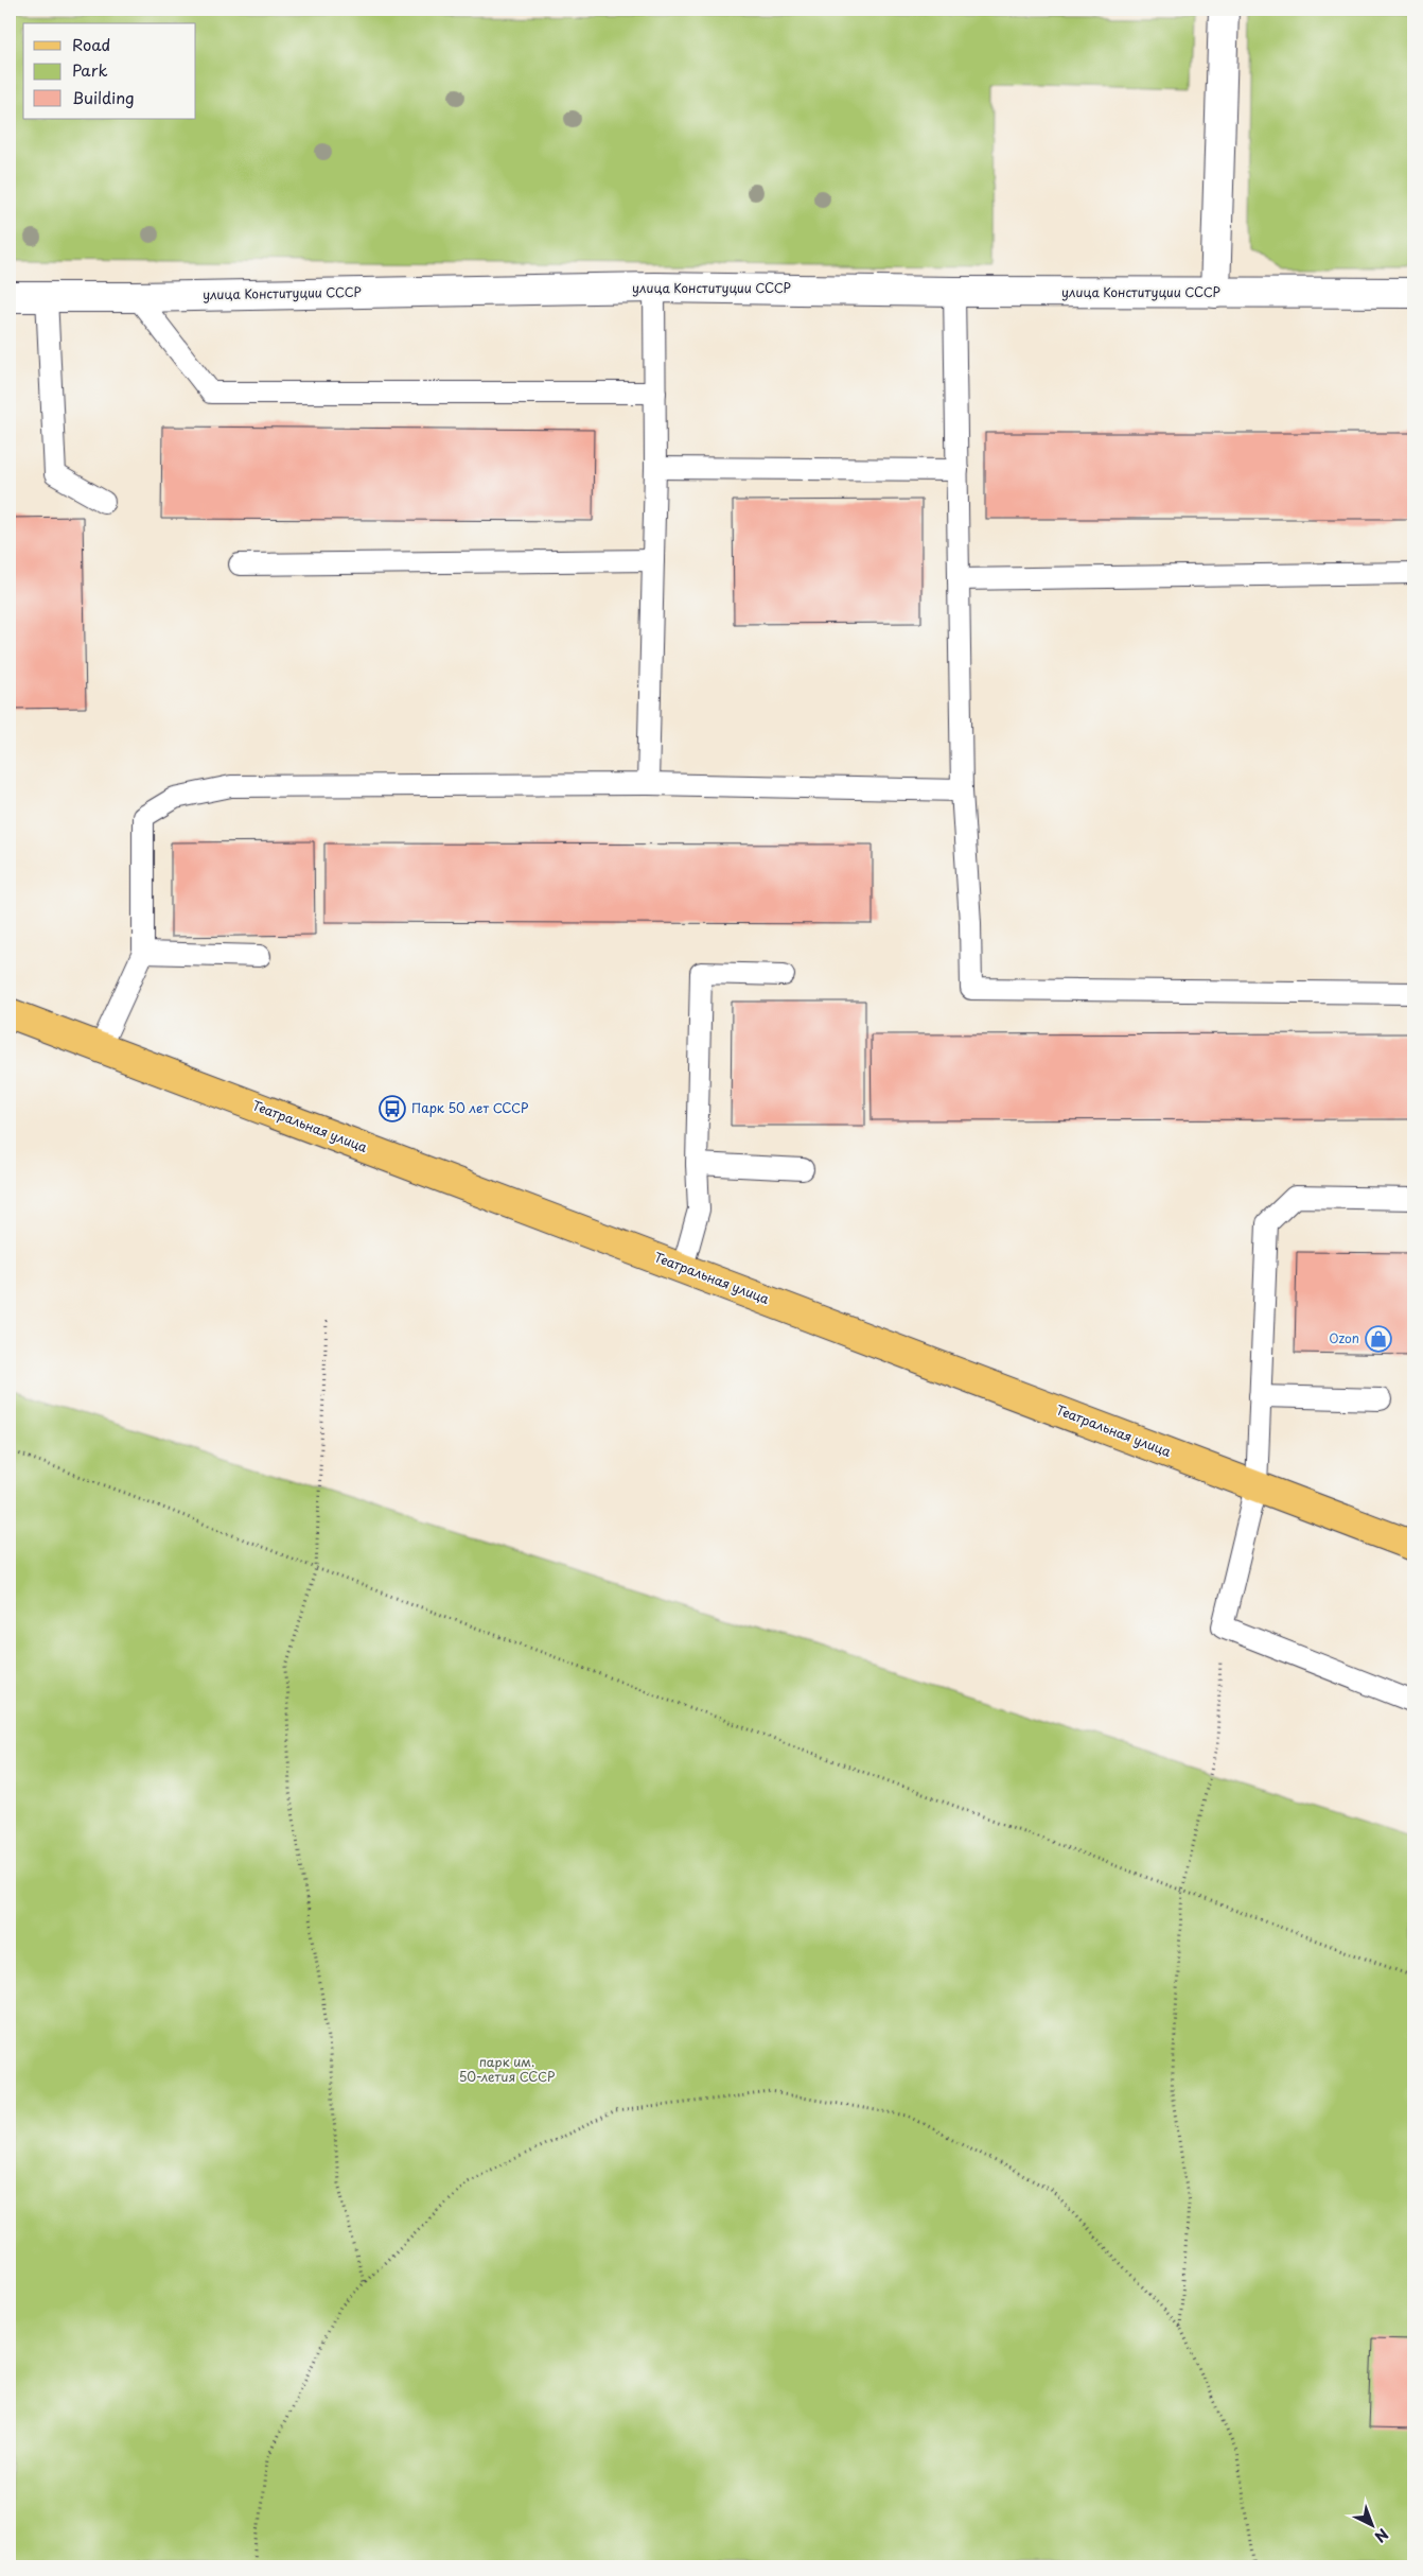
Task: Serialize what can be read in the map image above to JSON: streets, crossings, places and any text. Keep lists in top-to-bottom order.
{
  "streets": {
    "main road": ["Театральная улица"],
    "street": ["улица Конституции СССР"]
  },
  "parks": ["парк им. 50-летия СССР"],
  "places": {
    "bus stop": ["Парк 50 лет СССР"],
    "shop": ["Ozon"]
  },
  "legend": ["Road", "Park", "Building"],
  "north": "bottom right"
}
